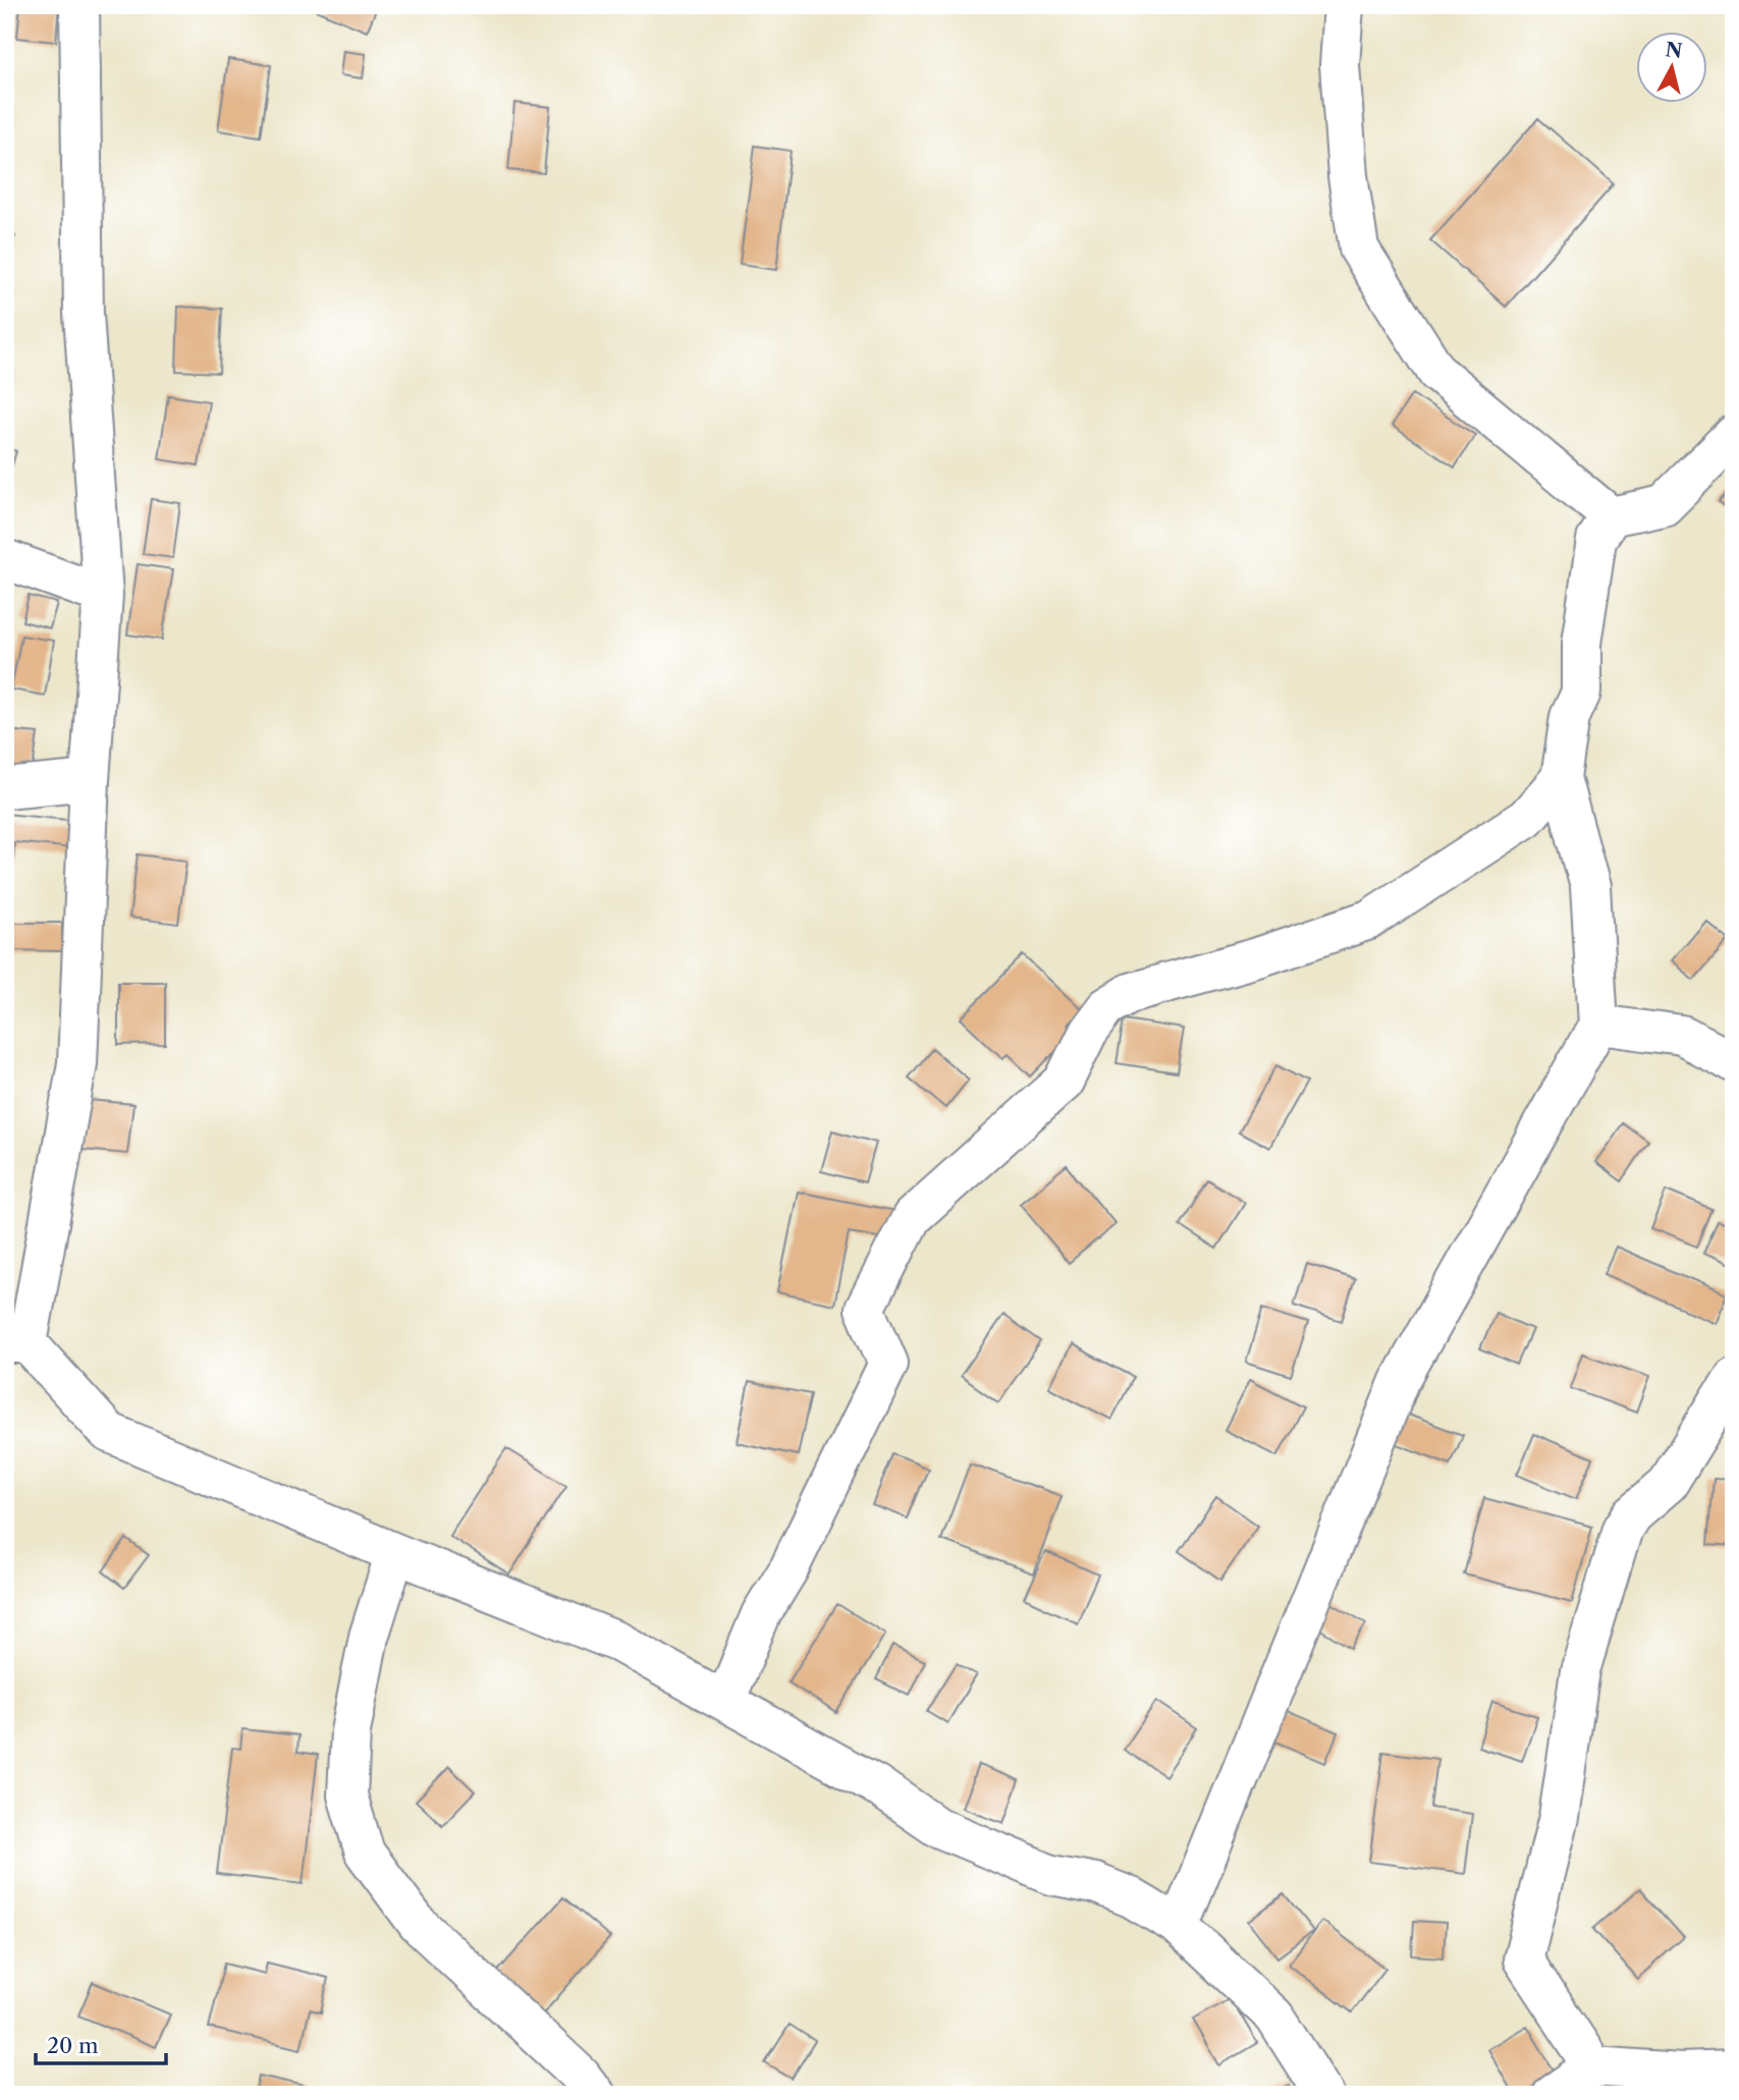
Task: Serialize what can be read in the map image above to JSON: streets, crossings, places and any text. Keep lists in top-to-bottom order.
{
  "scale_bar": "20 m",
  "north": "top"
}
